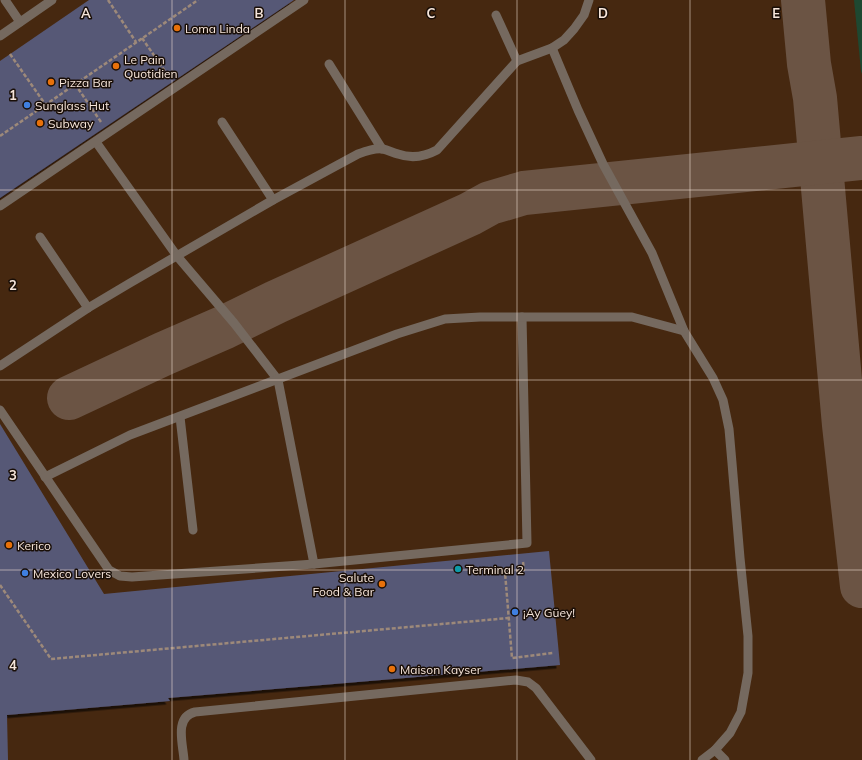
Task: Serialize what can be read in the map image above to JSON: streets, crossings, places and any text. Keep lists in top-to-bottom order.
{
  "places": [
    "Loma Linda",
    "Le Pain Quotidien",
    "Pizza Bar",
    "Sunglass Hut",
    "Subway",
    "Kerico",
    "Terminal 2",
    "Mexico Lovers",
    "Salute Food & Bar",
    "¡Ay Güey!",
    "Maison Kayser"
  ],
  "grid": {
    "columns": [
      "A",
      "B",
      "C",
      "D",
      "E"
    ],
    "rows": [
      "1",
      "2",
      "3",
      "4"
    ]
  }
}
